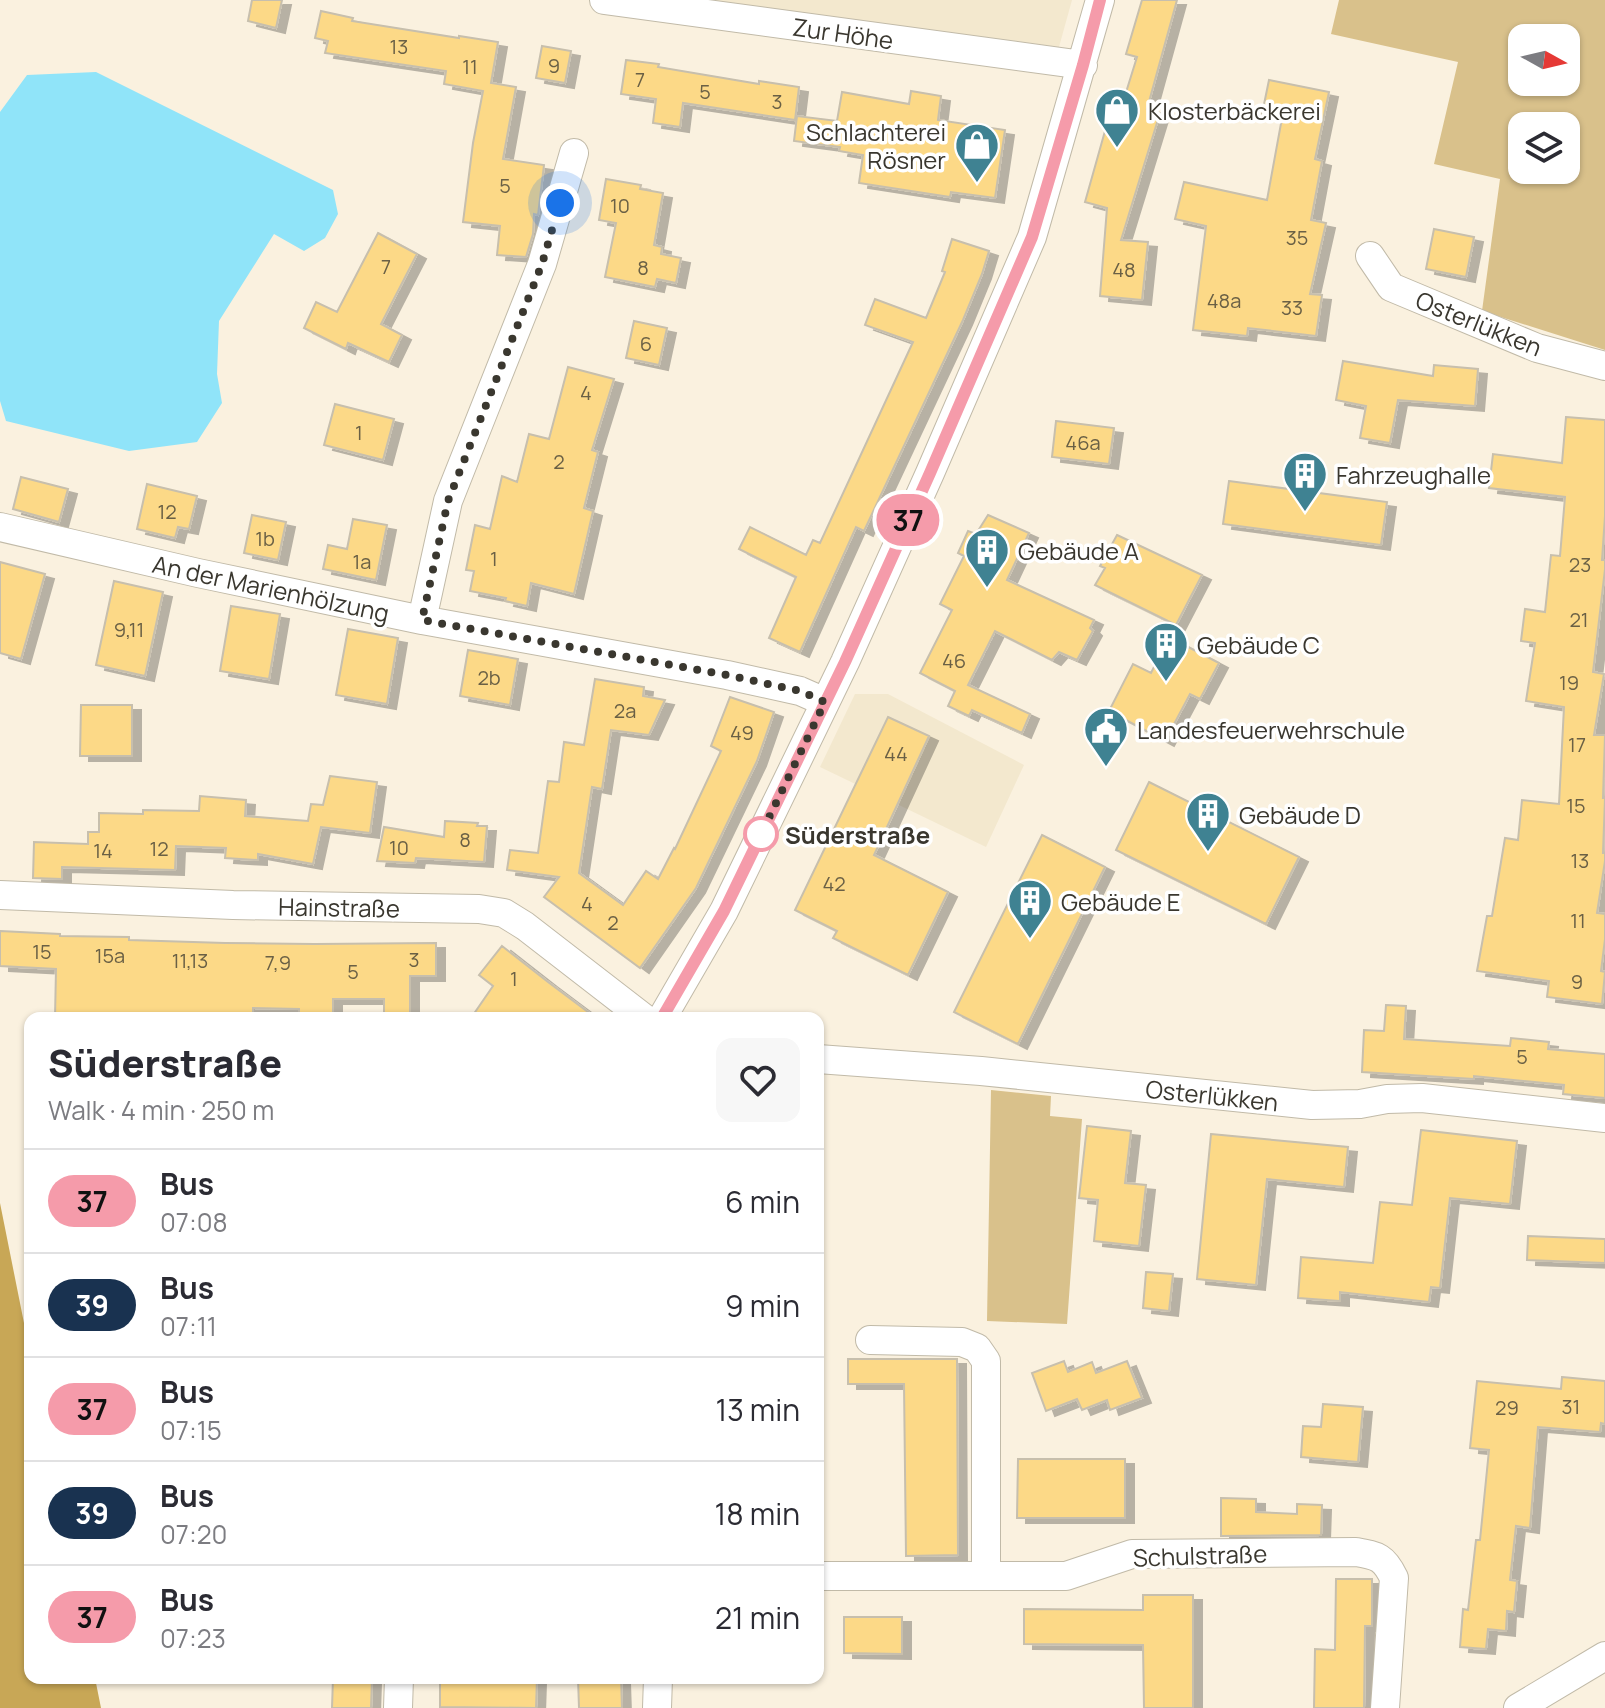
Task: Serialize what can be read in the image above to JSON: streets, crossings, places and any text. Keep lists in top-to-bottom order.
{
  "streets": {
    "street": [
      "Zur Höhe",
      "Osterlükken",
      "An der Marienhölzung",
      "Hainstraße",
      "Schulstraße"
    ]
  },
  "places": {
    "shop": ["Klosterbäckerei", "Schlachterei Rösner"],
    "building": [
      "Fahrzeughalle",
      "Gebäude A",
      "Gebäude C",
      "Gebäude D",
      "Gebäude E"
    ],
    "public building": ["Landesfeuerwehrschule"],
    "other": ["Süderstraße"]
  },
  "lines": ["bus line 37"],
  "house_numbers": [
    "13",
    "9",
    "11",
    "7",
    "5",
    "3",
    "5",
    "10",
    "35",
    "7",
    "8",
    "48",
    "48a",
    "33",
    "6",
    "4",
    "1",
    "46a",
    "2",
    "12",
    "1b",
    "1",
    "1a",
    "23",
    "21",
    "9,11",
    "46",
    "2b",
    "19",
    "2a",
    "49",
    "17",
    "44",
    "15",
    "8",
    "10",
    "12",
    "14",
    "13",
    "42",
    "4",
    "11",
    "2",
    "15",
    "15a",
    "3",
    "11,13",
    "7,9",
    "5",
    "1",
    "9",
    "5",
    "31",
    "29"
  ],
  "north": "right",
  "page": {
    "on_map": "37",
    "heading": ["Süderstraße", "Walk · 4 min · 250 m"],
    "list": [
      {
        "mark": "37",
        "name": "Bus",
        "note": "07:08",
        "value": "6 min"
      },
      {
        "mark": "39",
        "name": "Bus",
        "note": "07:11",
        "value": "9 min"
      },
      {
        "mark": "37",
        "name": "Bus",
        "note": "07:15",
        "value": "13 min"
      },
      {
        "mark": "39",
        "name": "Bus",
        "note": "07:20",
        "value": "18 min"
      },
      {
        "mark": "37",
        "name": "Bus",
        "note": "07:23",
        "value": "21 min"
      }
    ]
  }
}
